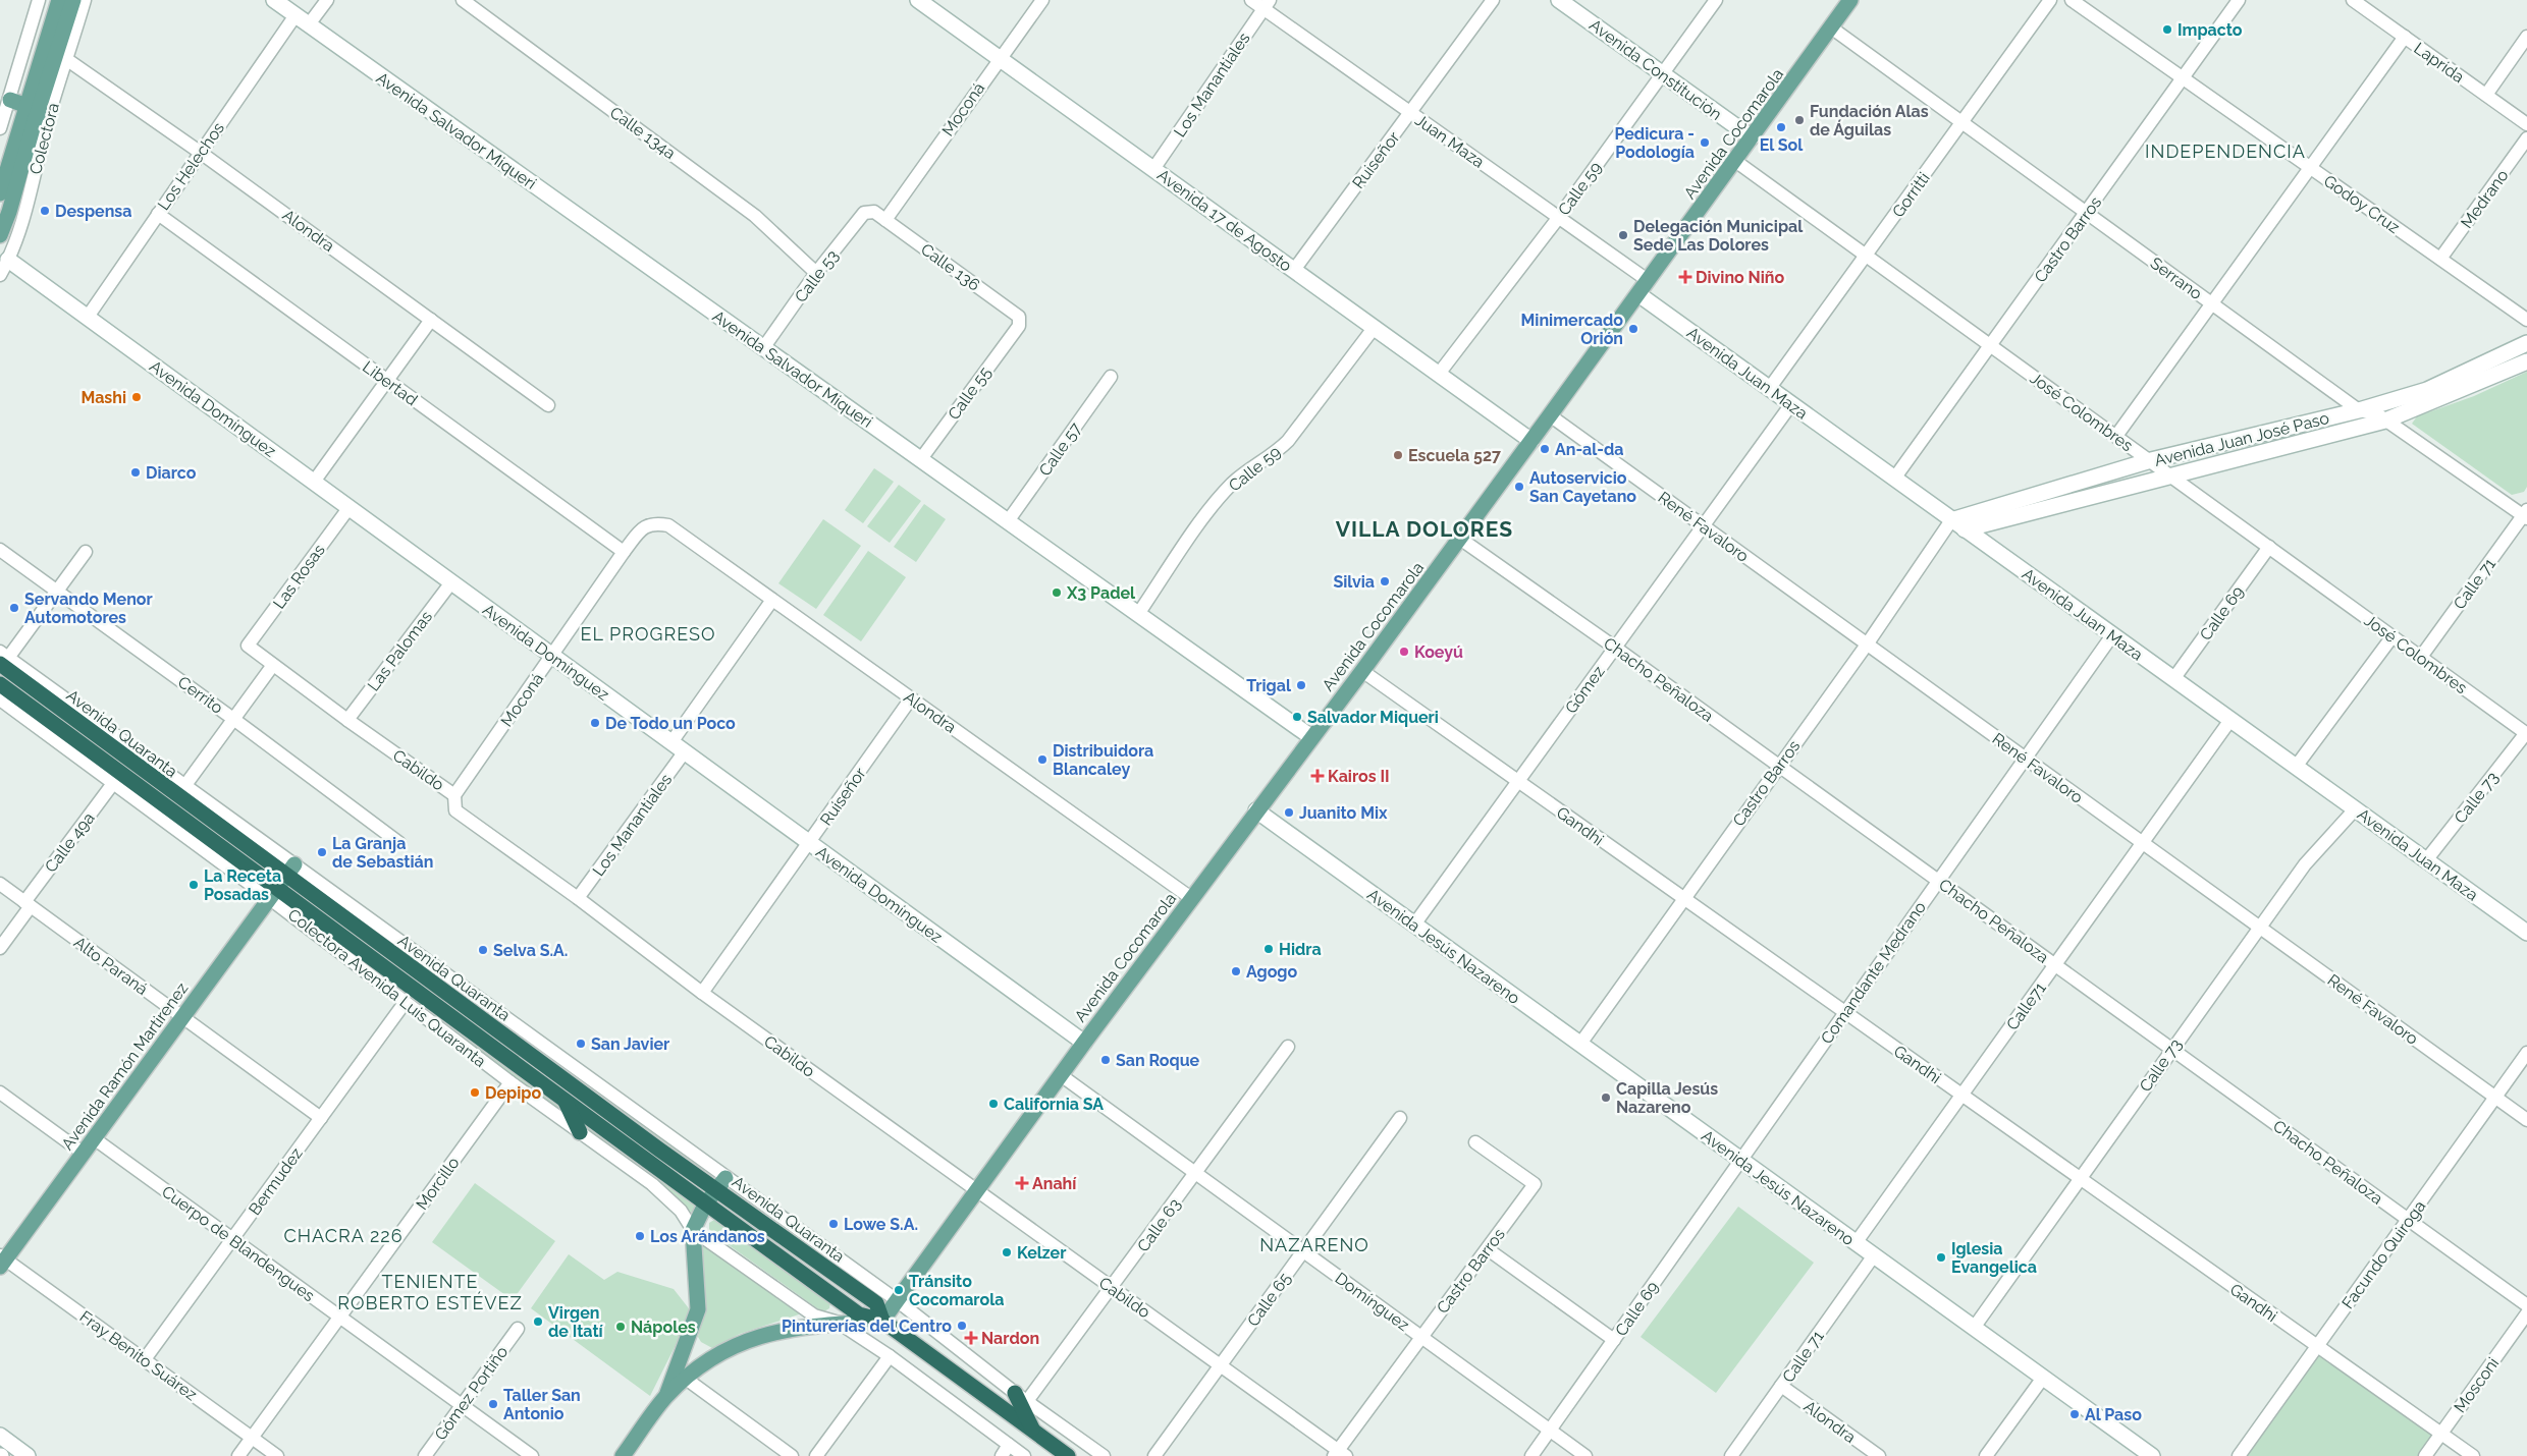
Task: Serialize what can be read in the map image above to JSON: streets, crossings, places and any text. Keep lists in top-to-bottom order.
{
  "streets": {
    "highway": ["Avenida Quaranta"],
    "main road": [
      "Avenida Constitución",
      "Avenida Salvador Miqueri",
      "Avenida Cocomarola",
      "Avenida 17 de Agosto",
      "Avenida Juan Maza",
      "Avenida Domínguez",
      "Avenida Juan José Paso",
      "Avenida Jesús Nazareno",
      "Avenida Ramón Martirenez"
    ],
    "street": [
      "Laprida",
      "Los Manantiales",
      "Moconá",
      "Calle 134a",
      "Colectora",
      "Juan Maza",
      "Ruiseñor",
      "Los Helechos",
      "Calle 59",
      "Gorritti",
      "Medrano",
      "Godoy Cruz",
      "Alondra",
      "Castro Barros",
      "Calle 136",
      "Calle 53",
      "Serrano",
      "Libertad",
      "Calle 55",
      "José Colombres",
      "Calle 57",
      "René Favaloro",
      "Las Rosas",
      "Calle 71",
      "Calle 69",
      "Las Palomas",
      "Chacho Peñaloza",
      "Gómez",
      "Cerrito",
      "Cabildo",
      "Calle 73",
      "Gandhi",
      "Calle 49a",
      "Alto Paraná",
      "Comandante Medrano",
      "Colectora Avenida Luis Quaranta",
      "Calle71",
      "Bermudez",
      "Morcillo",
      "Calle 63",
      "Cuerpo de Blandengues",
      "Facundo Quiroga",
      "Calle 65",
      "Domínguez",
      "Fray Benito Suárez",
      "Mosconi",
      "Gómez Portiño"
    ]
  },
  "crossings": [
    ["Avenida Constitución", "Avenida Cocomarola"],
    ["Avenida Constitución", "Calle 59"],
    ["Los Manantiales", "Juan Maza"],
    ["Los Manantiales", "Avenida 17 de Agosto"],
    ["Los Manantiales", "Alondra"],
    ["Los Manantiales", "Avenida Domínguez"],
    ["Los Manantiales", "Cabildo"],
    ["Moconá", "Avenida 17 de Agosto"],
    ["Moconá", "Alondra"],
    ["Moconá", "Calle 136"],
    ["Moconá", "Libertad"],
    ["Moconá", "Avenida Domínguez"],
    ["Moconá", "Cabildo"],
    ["Avenida Salvador Miqueri", "Avenida Cocomarola"],
    ["Avenida Salvador Miqueri", "Los Helechos"],
    ["Avenida Salvador Miqueri", "Calle 59"],
    ["Avenida Salvador Miqueri", "Calle 53"],
    ["Avenida Salvador Miqueri", "Calle 55"],
    ["Avenida Salvador Miqueri", "Calle 57"],
    ["Calle 134a", "Calle 53"],
    ["Avenida Cocomarola", "Juan Maza"],
    ["Avenida Cocomarola", "Avenida 17 de Agosto"],
    ["Avenida Cocomarola", "Alondra"],
    ["Avenida Cocomarola", "Serrano"],
    ["Avenida Cocomarola", "Avenida Juan Maza"],
    ["Avenida Cocomarola", "Avenida Domínguez"],
    ["Avenida Cocomarola", "José Colombres"],
    ["Avenida Cocomarola", "René Favaloro"],
    ["Avenida Cocomarola", "Chacho Peñaloza"],
    ["Avenida Cocomarola", "Avenida Quaranta"],
    ["Avenida Cocomarola", "Cabildo"],
    ["Avenida Cocomarola", "Gandhi"],
    ["Avenida Cocomarola", "Avenida Jesús Nazareno"],
    ["Avenida Cocomarola", "Domínguez"],
    ["Colectora", "Alondra"],
    ["Colectora", "Avenida Domínguez"],
    ["Juan Maza", "Ruiseñor"],
    ["Juan Maza", "Calle 59"],
    ["Ruiseñor", "Avenida 17 de Agosto"],
    ["Ruiseñor", "Alondra"],
    ["Ruiseñor", "Avenida Domínguez"],
    ["Ruiseñor", "Cabildo"],
    ["Los Helechos", "Alondra"],
    ["Los Helechos", "Libertad"],
    ["Los Helechos", "Avenida Domínguez"],
    ["Calle 59", "Avenida 17 de Agosto"],
    ["Gorritti", "Serrano"],
    ["Gorritti", "Avenida Juan Maza"],
    ["Gorritti", "José Colombres"],
    ["Medrano", "Godoy Cruz"],
    ["Godoy Cruz", "Castro Barros"],
    ["Alondra", "Calle 71"],
    ["Castro Barros", "Serrano"],
    ["Castro Barros", "Avenida Juan Maza"],
    ["Castro Barros", "José Colombres"],
    ["Castro Barros", "Avenida Juan José Paso"],
    ["Castro Barros", "René Favaloro"],
    ["Castro Barros", "Chacho Peñaloza"],
    ["Castro Barros", "Cabildo"],
    ["Castro Barros", "Gandhi"],
    ["Castro Barros", "Avenida Jesús Nazareno"],
    ["Castro Barros", "Domínguez"],
    ["Calle 136", "Calle 53"],
    ["Calle 136", "Calle 55"],
    ["Serrano", "Avenida Juan José Paso"],
    ["Serrano", "Calle 71"],
    ["Avenida Juan Maza", "Avenida Juan José Paso"],
    ["Avenida Juan Maza", "Calle 69"],
    ["Avenida Juan Maza", "Gómez"],
    ["Avenida Juan Maza", "Calle 73"],
    ["Avenida Juan Maza", "Comandante Medrano"],
    ["Avenida Juan Maza", "Calle71"],
    ["Avenida Domínguez", "Las Rosas"],
    ["Avenida Domínguez", "Las Palomas"],
    ["José Colombres", "Avenida Juan José Paso"],
    ["José Colombres", "Calle 71"],
    ["José Colombres", "Calle 69"],
    ["José Colombres", "Calle 73"],
    ["René Favaloro", "Gómez"],
    ["René Favaloro", "Calle 73"],
    ["René Favaloro", "Comandante Medrano"],
    ["René Favaloro", "Calle71"],
    ["René Favaloro", "Facundo Quiroga"],
    ["Las Rosas", "Cabildo"],
    ["Calle 71", "Avenida Jesús Nazareno"],
    ["Calle 69", "Avenida Jesús Nazareno"],
    ["Calle 69", "Comandante Medrano"],
    ["Calle 69", "Domínguez"],
    ["Las Palomas", "Cabildo"],
    ["Chacho Peñaloza", "Gómez"],
    ["Chacho Peñaloza", "Calle 73"],
    ["Chacho Peñaloza", "Comandante Medrano"],
    ["Chacho Peñaloza", "Calle71"],
    ["Chacho Peñaloza", "Facundo Quiroga"],
    ["Gómez", "Gandhi"],
    ["Gómez", "Avenida Jesús Nazareno"],
    ["Avenida Quaranta", "Colectora Avenida Luis Quaranta"],
    ["Avenida Quaranta", "Avenida Ramón Martirenez"],
    ["Cabildo", "Calle 63"],
    ["Cabildo", "Calle 65"],
    ["Calle 73", "Gandhi"],
    ["Calle 73", "Avenida Jesús Nazareno"],
    ["Gandhi", "Comandante Medrano"],
    ["Gandhi", "Calle71"],
    ["Gandhi", "Facundo Quiroga"],
    ["Gandhi", "Mosconi"],
    ["Calle 49a", "Alto Paraná"],
    ["Calle 49a", "Colectora Avenida Luis Quaranta"],
    ["Avenida Jesús Nazareno", "Comandante Medrano"],
    ["Avenida Jesús Nazareno", "Calle71"],
    ["Alto Paraná", "Avenida Ramón Martirenez"],
    ["Alto Paraná", "Bermudez"],
    ["Colectora Avenida Luis Quaranta", "Avenida Ramón Martirenez"],
    ["Colectora Avenida Luis Quaranta", "Bermudez"],
    ["Colectora Avenida Luis Quaranta", "Morcillo"],
    ["Avenida Ramón Martirenez", "Cuerpo de Blandengues"],
    ["Avenida Ramón Martirenez", "Fray Benito Suárez"],
    ["Bermudez", "Cuerpo de Blandengues"],
    ["Bermudez", "Fray Benito Suárez"],
    ["Morcillo", "Cuerpo de Blandengues"],
    ["Morcillo", "Fray Benito Suárez"],
    ["Calle 63", "Domínguez"],
    ["Cuerpo de Blandengues", "Gómez Portiño"],
    ["Calle 65", "Domínguez"]
  ],
  "districts": [
    "INDEPENDENCIA",
    "VILLA DOLORES",
    "EL PROGRESO",
    "CHACRA 226",
    "NAZARENO",
    "TENIENTE ROBERTO ESTÉVEZ"
  ],
  "places": {
    "other": [
      "Impacto",
      "Fundación Alas de Águilas",
      "El Sol",
      "Pedicura - Podología",
      "Despensa",
      "Delegación Municipal Sede Las Dolores",
      "Minimercado Orión",
      "Mashi",
      "An-al-da",
      "Escuela 527",
      "Diarco",
      "Autoservicio San Cayetano",
      "Silvia",
      "X3 Padel",
      "Servando Menor Automotores",
      "Koeyú",
      "Trigal",
      "Salvador Miqueri",
      "De Todo un Poco",
      "Distribuidora Blancaley",
      "Juanito Mix",
      "La Granja de Sebastián",
      "La Receta Posadas",
      "Hidra",
      "Selva S.A.",
      "Agogo",
      "San Javier",
      "San Roque",
      "Depipo",
      "Capilla Jesús Nazareno",
      "California SA",
      "Lowe S.A.",
      "Los Arándanos",
      "Kelzer",
      "Iglesia Evangelica",
      "Tránsito Cocomarola",
      "Virgen de Itatí",
      "Pinturerías del Centro",
      "Nápoles",
      "Taller San Antonio",
      "Al Paso"
    ],
    "health": [
      "Divino Niño",
      "Kairos II",
      "Anahí",
      "Nardon"
    ]
  }
}
